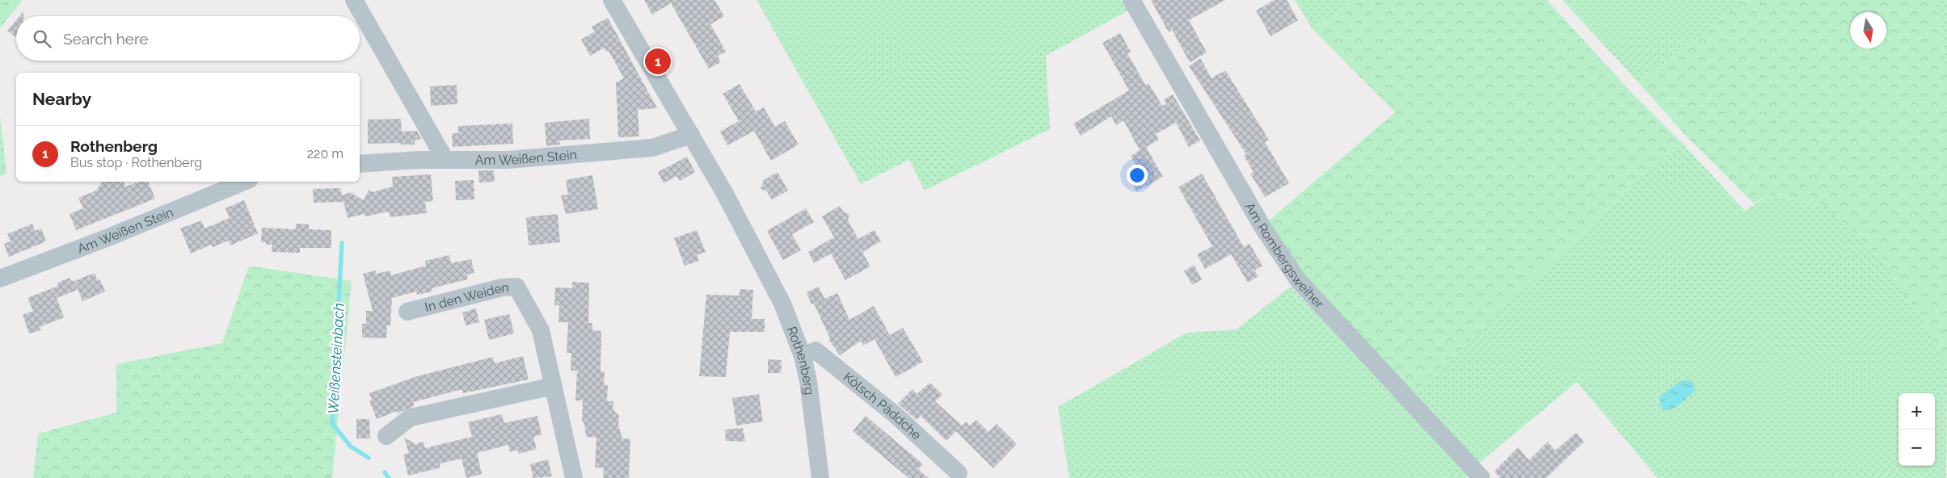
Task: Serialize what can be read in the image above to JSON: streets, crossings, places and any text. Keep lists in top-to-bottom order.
{
  "streets": {
    "street": [
      "Am Weißen Stein",
      "Am Rombergsweiher",
      "In den Weiden",
      "Rothenberg",
      "Kölsch Päddche"
    ]
  },
  "crossings": [
    ["Am Weißen Stein", "Rothenberg"],
    ["Rothenberg", "Kölsch Päddche"]
  ],
  "water": ["Weißensteinbach"],
  "north": "bottom",
  "page": {
    "search": "Search here",
    "pins": "1",
    "heading": "Nearby",
    "list": [
      {
        "mark": "1",
        "name": "Rothenberg",
        "note": "Bus stop · Rothenberg",
        "value": "220 m"
      }
    ],
    "map_buttons": ["+", "−"]
  }
}
